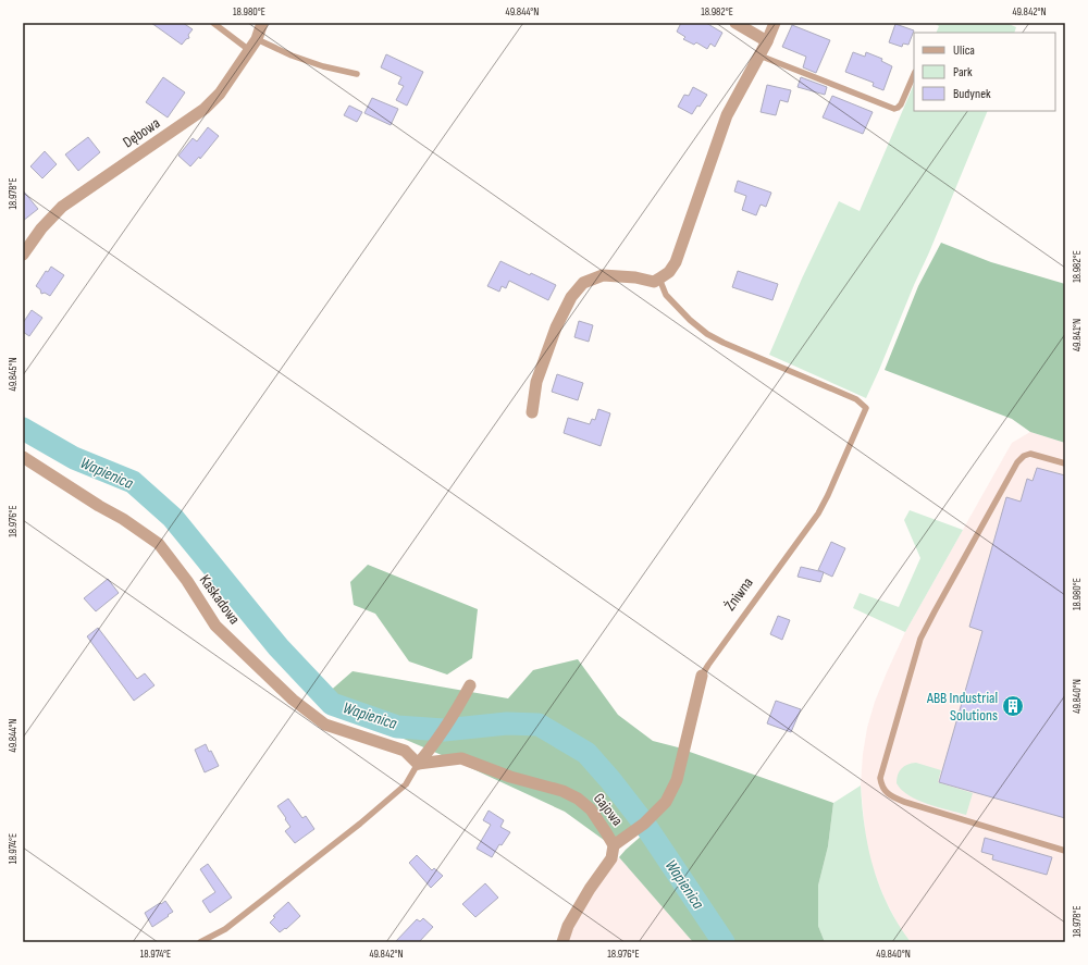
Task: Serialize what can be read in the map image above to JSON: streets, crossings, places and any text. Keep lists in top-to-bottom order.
{
  "streets": {
    "street": [
      "Dębowa",
      "Żniwna",
      "Kaskadowa",
      "Gajowa"
    ]
  },
  "crossings": [
    ["Żniwna", "Gajowa"],
    ["Kaskadowa", "Gajowa"]
  ],
  "water": ["Wapienica"],
  "places": {
    "building": ["ABB Industrial Solutions"]
  },
  "legend": ["Ulica", "Park", "Budynek"],
  "coordinates": [
    "18.980°E",
    "49.844°N",
    "18.982°E",
    "49.842°N",
    "18.978°E",
    "49.841°N",
    "49.845°N",
    "18.976°E",
    "49.840°N",
    "18.974°E"
  ]
}
